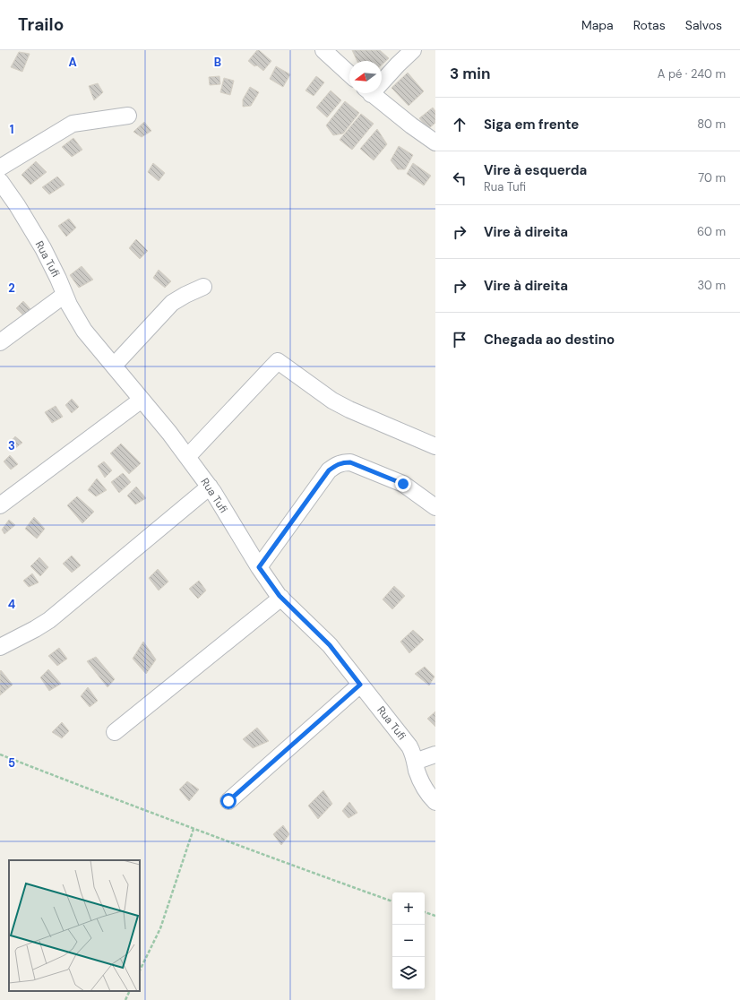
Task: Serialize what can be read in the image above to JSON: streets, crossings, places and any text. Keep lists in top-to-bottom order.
{
  "streets": {
    "street": ["Rua Tufi"]
  },
  "north": "left",
  "page": {
    "header": "Trailo",
    "nav": ["Mapa", "Rotas", "Salvos"],
    "heading": ["3 min", "A pé · 240 m"],
    "list": [
      ["Siga em frente", "80 m"],
      ["Vire à esquerda", "Rua Tufi", "70 m"],
      ["Vire à direita", "60 m"],
      ["Vire à direita", "30 m"],
      "Chegada ao destino"
    ],
    "map_buttons": ["+", "−"]
  },
  "grid": {
    "columns": ["A", "B"],
    "rows": [
      "1",
      "2",
      "3",
      "4",
      "5"
    ]
  }
}
